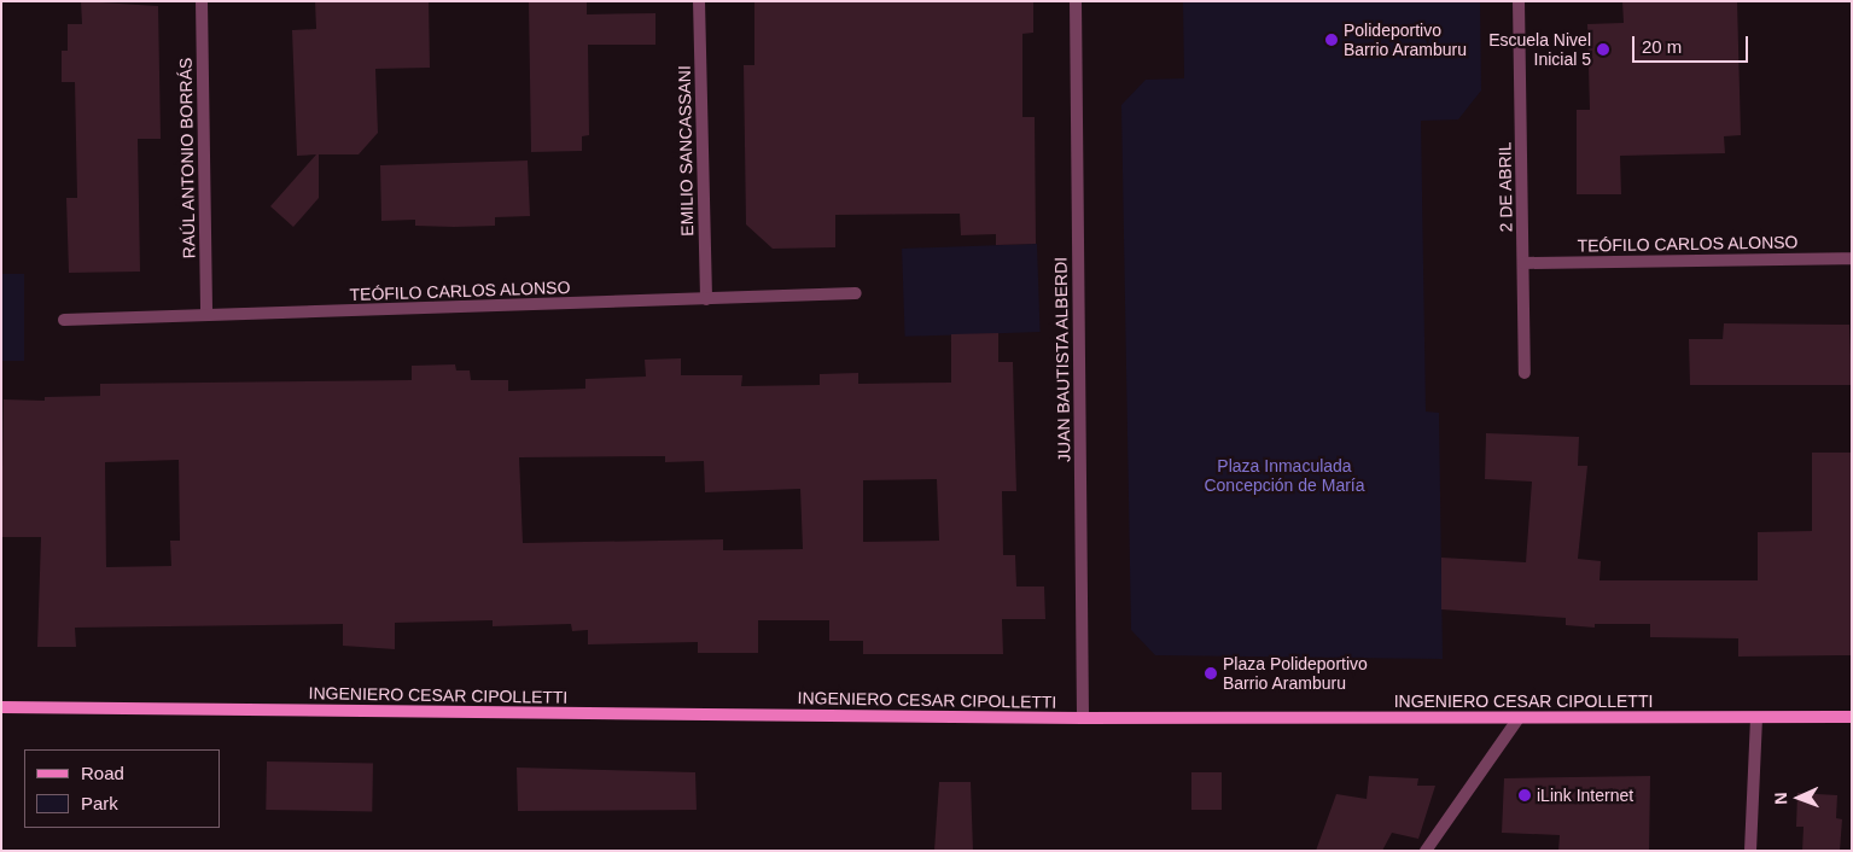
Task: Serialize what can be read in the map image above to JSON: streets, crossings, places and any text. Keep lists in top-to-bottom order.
{
  "streets": {
    "main road": ["INGENIERO CESAR CIPOLLETTI"],
    "street": [
      "EMILIO SANCASSANI",
      "RAÚL ANTONIO BORRÁS",
      "2 DE ABRIL",
      "TEÓFILO CARLOS ALONSO",
      "JUAN BAUTISTA ALBERDI"
    ]
  },
  "crossings": [
    ["EMILIO SANCASSANI", "TEÓFILO CARLOS ALONSO"],
    ["RAÚL ANTONIO BORRÁS", "TEÓFILO CARLOS ALONSO"],
    ["2 DE ABRIL", "TEÓFILO CARLOS ALONSO"],
    ["JUAN BAUTISTA ALBERDI", "INGENIERO CESAR CIPOLLETTI"]
  ],
  "parks": ["Plaza Inmaculada Concepción de María"],
  "places": [
    "Polideportivo Barrio Aramburu",
    "Escuela Nivel Inicial 5",
    "Plaza Polideportivo Barrio Aramburu",
    "iLink Internet"
  ],
  "legend": ["Road", "Park"],
  "scale_bar": "20 m",
  "north": "left"
}
